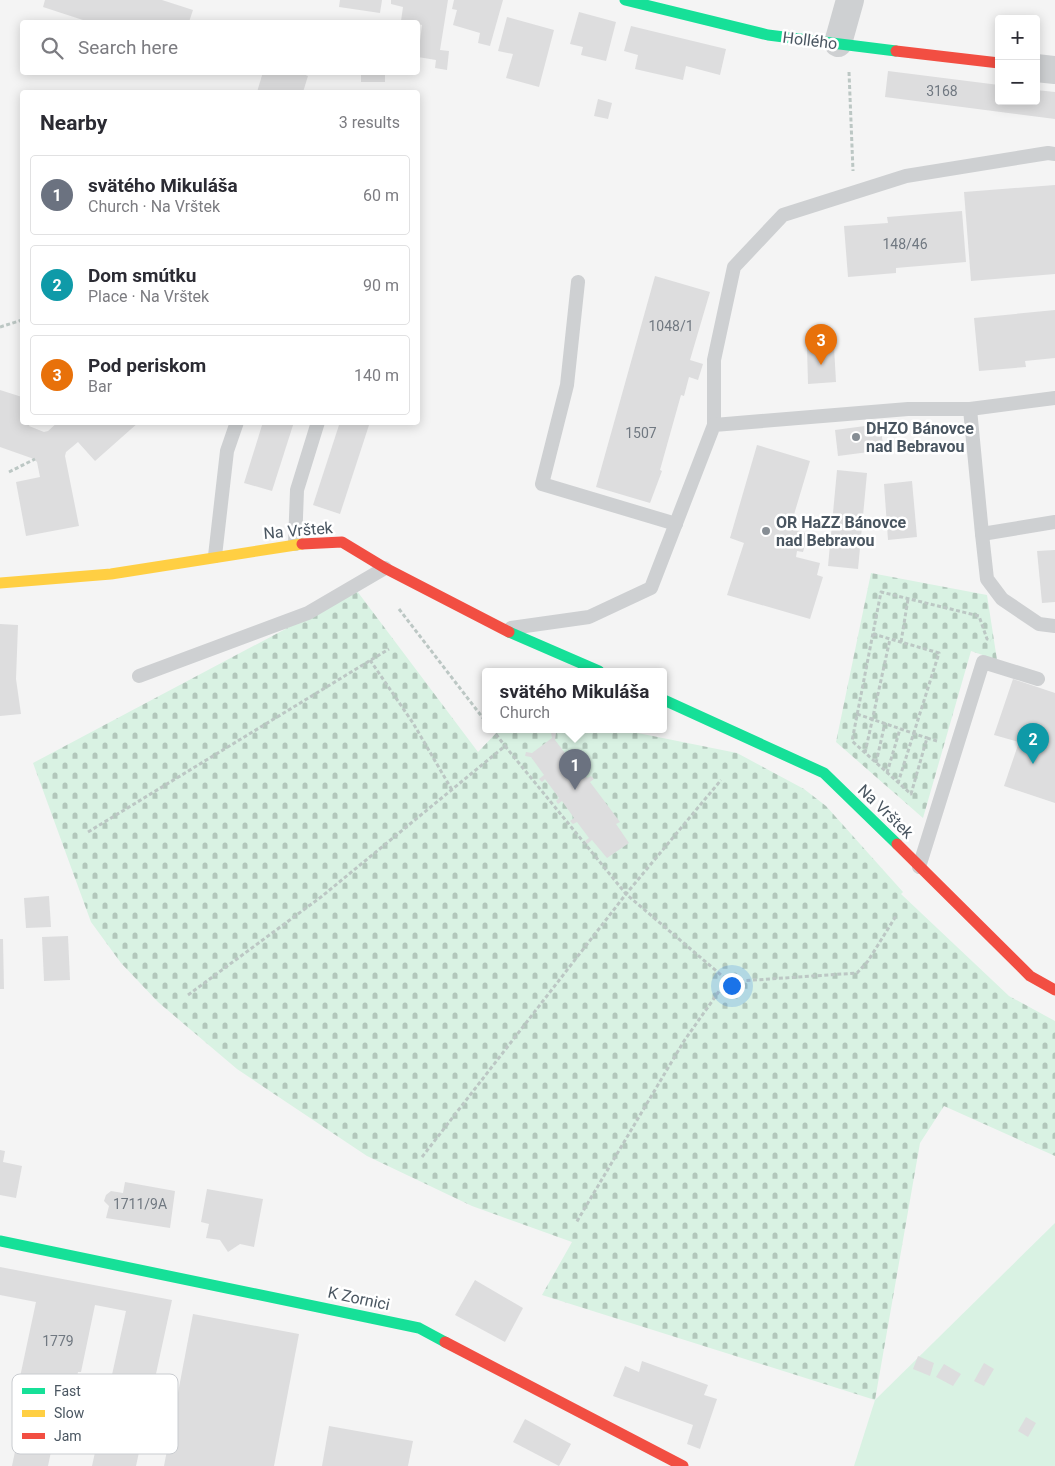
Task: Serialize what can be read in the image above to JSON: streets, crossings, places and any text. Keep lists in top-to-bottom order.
{
  "streets": {
    "street": ["Hollého", "Na Vrštek", "K Zornici"]
  },
  "places": ["DHZO Bánovce nad Bebravou", "OR HaZZ Bánovce nad Bebravou"],
  "house_numbers": [
    "3168",
    "148/46",
    "1048/1",
    "1507",
    "1711/9A",
    "1779"
  ],
  "legend": ["Fast", "Slow", "Jam"],
  "page": {
    "map_buttons": ["+", "−"],
    "search": "Search here",
    "heading": ["Nearby", "3 results"],
    "list": [
      {
        "mark": "1",
        "name": "svätého Mikuláša",
        "note": "Church · Na Vrštek",
        "value": "60 m"
      },
      {
        "mark": "2",
        "name": "Dom smútku",
        "note": "Place · Na Vrštek",
        "value": "90 m"
      },
      {
        "mark": "3",
        "name": "Pod periskom",
        "note": "Bar",
        "value": "140 m"
      }
    ],
    "pins": ["3", "2", "1"],
    "popup": ["svätého Mikuláša", "Church"]
  }
}
